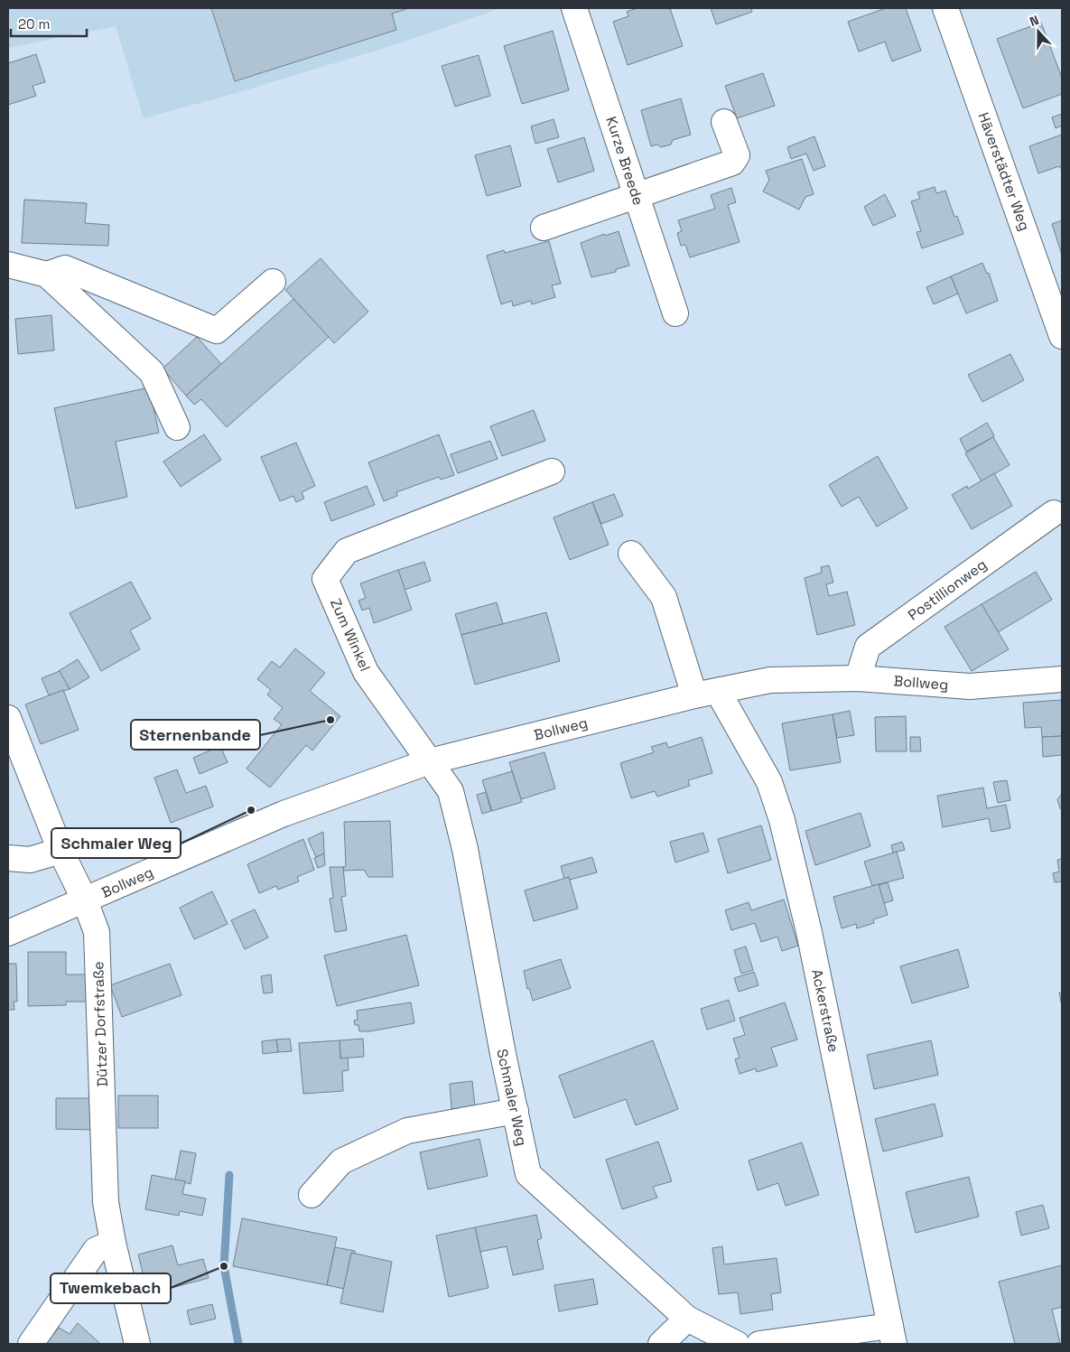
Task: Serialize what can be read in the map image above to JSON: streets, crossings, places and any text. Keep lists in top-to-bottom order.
{
  "streets": {
    "street": [
      "Kurze Breede",
      "Häverstädter Weg",
      "Postillionweg",
      "Zum Winkel",
      "Bollweg",
      "Ackerstraße",
      "Dützer Dorfstraße",
      "Schmaler Weg"
    ]
  },
  "crossings": [
    ["Postillionweg", "Bollweg"],
    ["Zum Winkel", "Bollweg"],
    ["Zum Winkel", "Schmaler Weg"],
    ["Bollweg", "Ackerstraße"],
    ["Bollweg", "Dützer Dorfstraße"],
    ["Bollweg", "Schmaler Weg"]
  ],
  "places": ["Sternenbande", "Schmaler Weg", "Twemkebach"],
  "scale_bar": "20 m",
  "north": "top"
}
